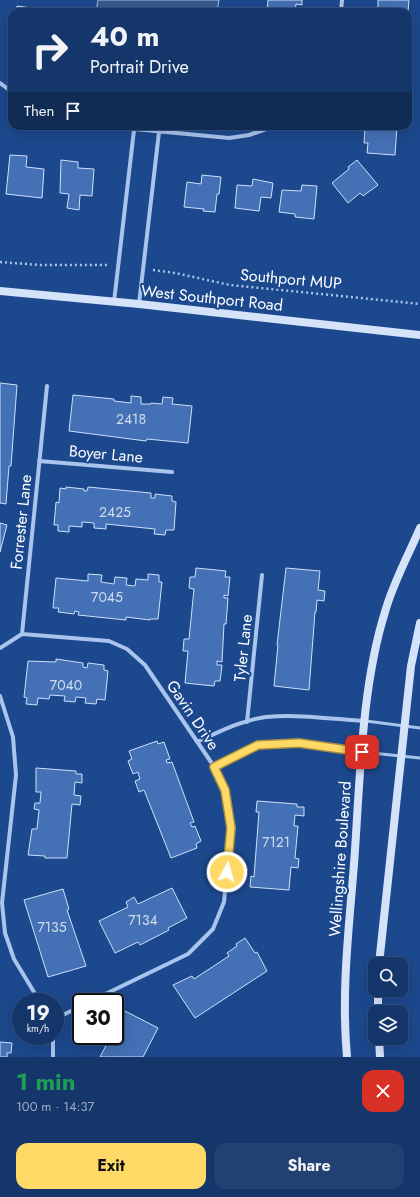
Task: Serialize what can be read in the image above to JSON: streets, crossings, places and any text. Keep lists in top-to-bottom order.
{
  "streets": {
    "street": [
      "West Southport Road",
      "Boyer Lane",
      "Forrester Lane",
      "Tyler Lane",
      "Gavin Drive",
      "Wellingshire Boulevard"
    ],
    "path": ["Southport MUP"]
  },
  "crossings": [
    ["Boyer Lane", "Forrester Lane"],
    ["Forrester Lane", "Gavin Drive"]
  ],
  "house_numbers": [
    "2418",
    "2425",
    "7045",
    "7040",
    "7121",
    "7134",
    "7135"
  ],
  "page": {
    "turn": ["40 m", "Portrait Drive"],
    "then": "Then",
    "speed": "19 km/h",
    "limit": "30",
    "heading": ["1 min", "100 m · 14:37"],
    "buttons": ["Exit", "Share"]
  }
}
